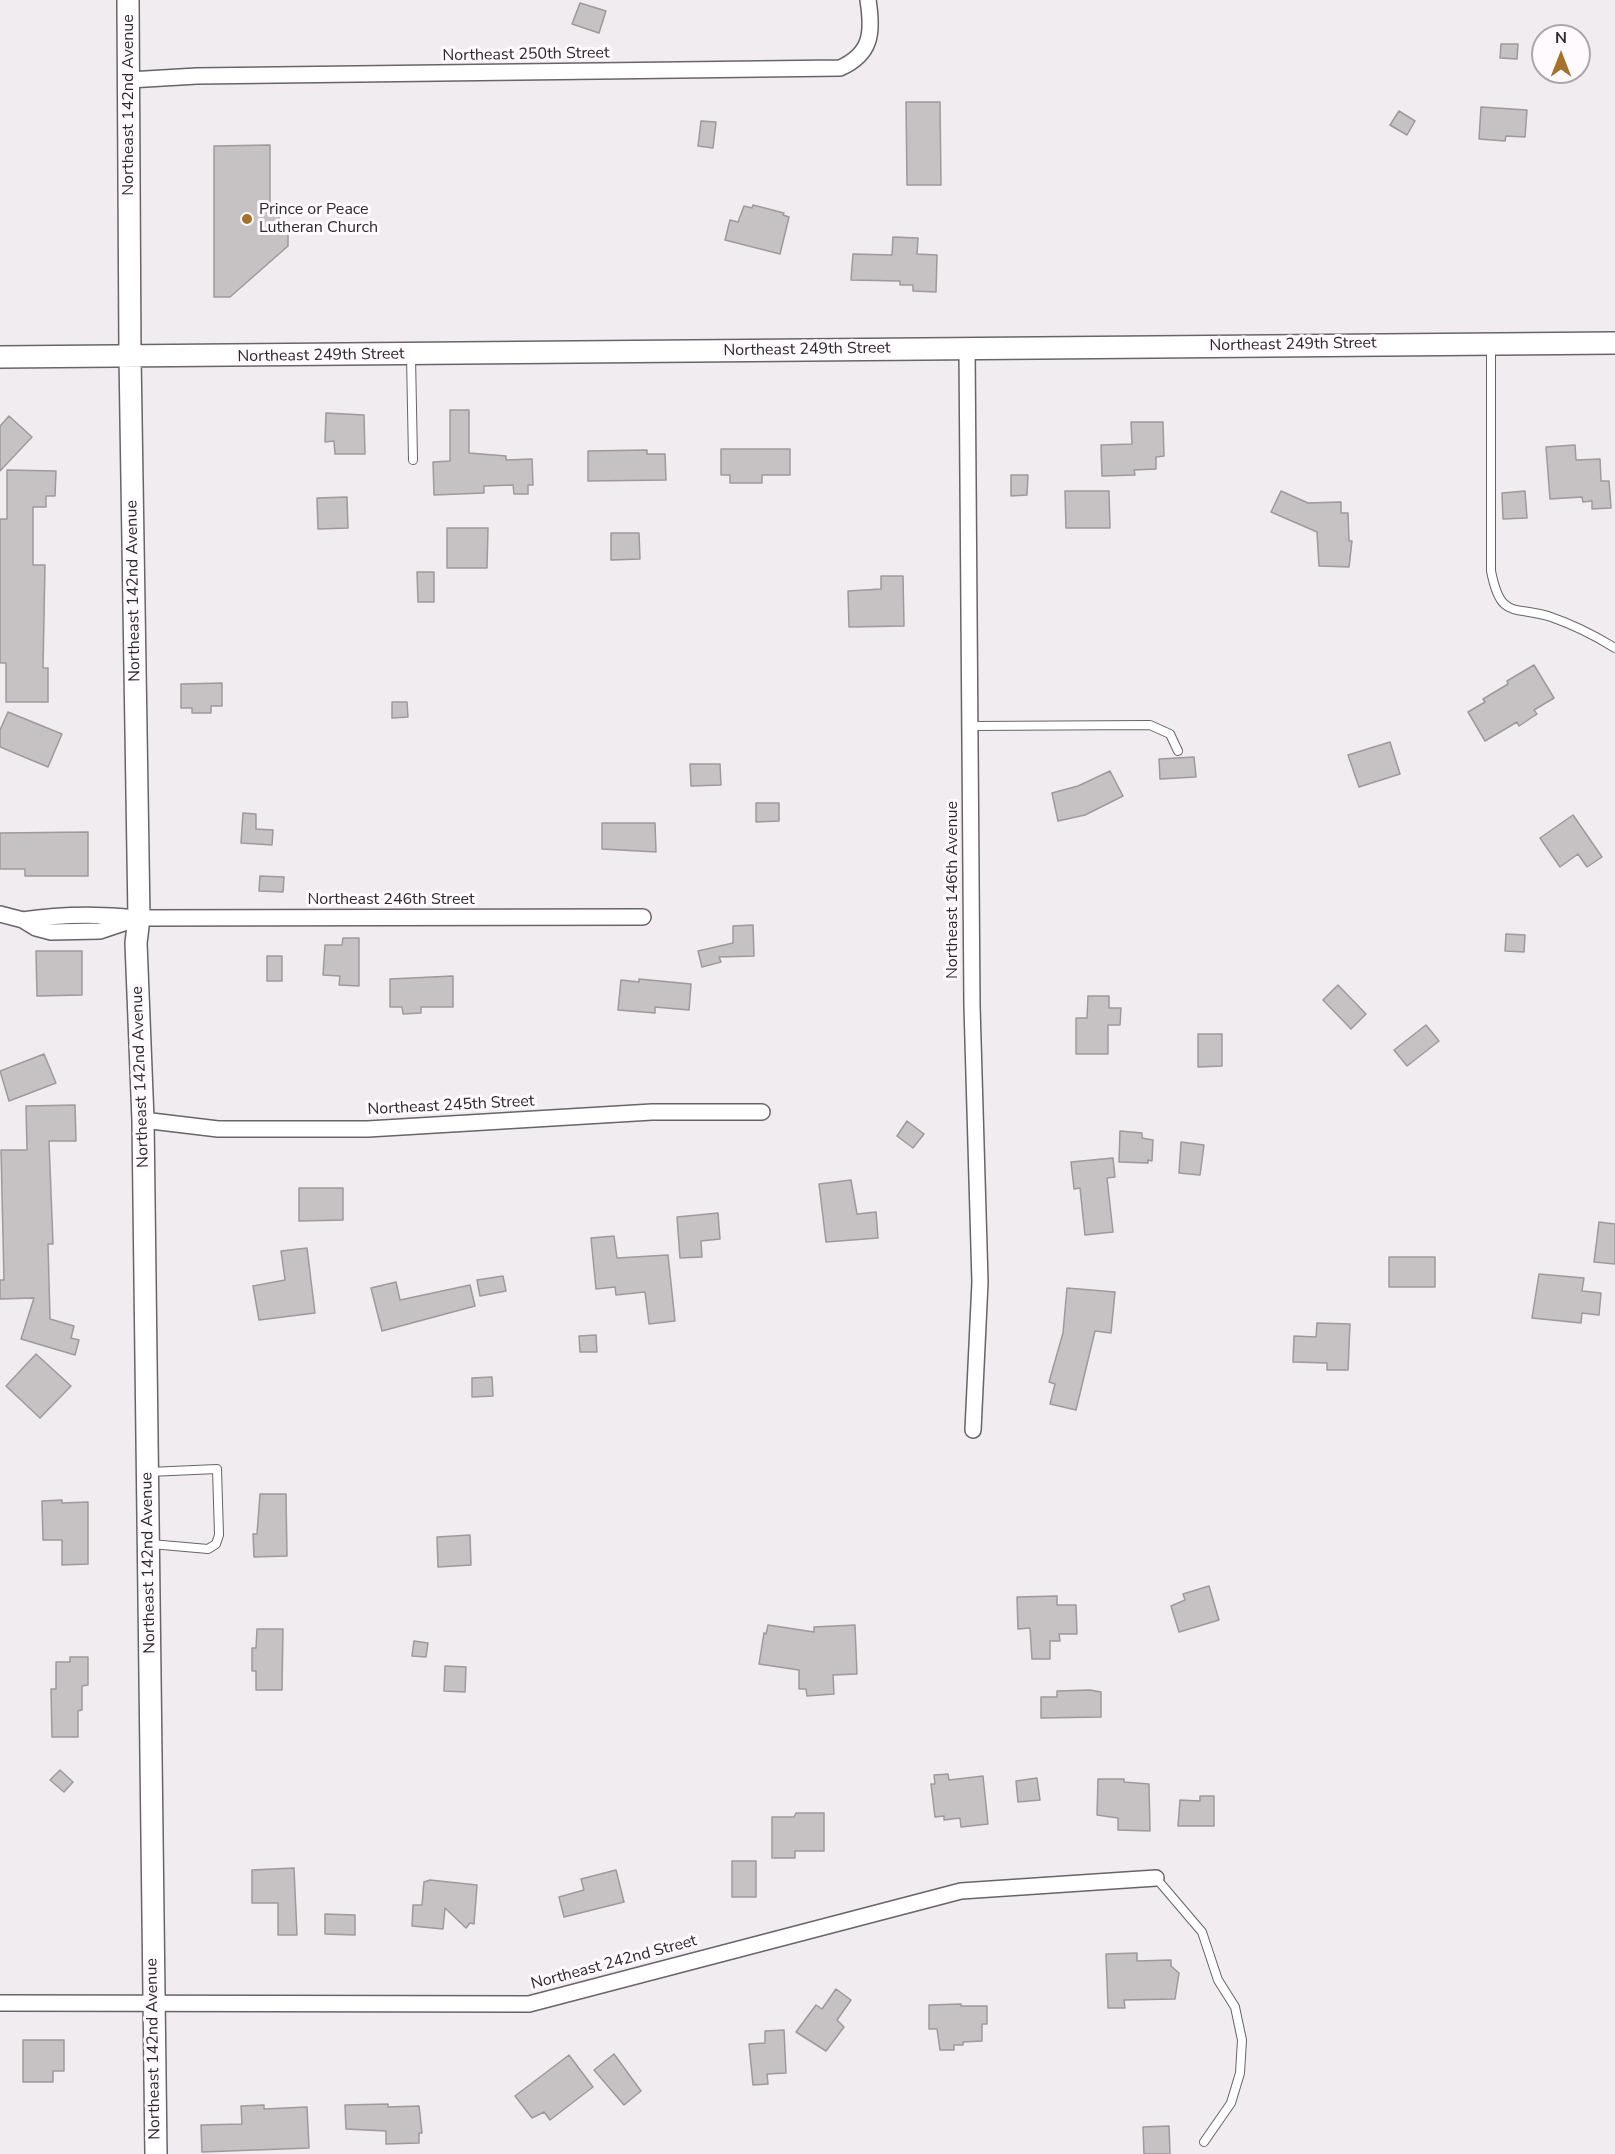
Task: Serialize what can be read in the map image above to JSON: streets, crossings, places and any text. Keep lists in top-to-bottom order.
{
  "streets": {
    "main road": ["Northeast 142nd Avenue", "Northeast 249th Street"],
    "street": [
      "Northeast 250th Street",
      "Northeast 146th Avenue",
      "Northeast 246th Street",
      "Northeast 245th Street",
      "Northeast 242nd Street"
    ]
  },
  "crossings": [
    ["Northeast 250th Street", "Northeast 142nd Avenue"],
    ["Northeast 142nd Avenue", "Northeast 249th Street"],
    ["Northeast 142nd Avenue", "Northeast 246th Street"],
    ["Northeast 142nd Avenue", "Northeast 245th Street"],
    ["Northeast 142nd Avenue", "Northeast 242nd Street"],
    ["Northeast 249th Street", "Northeast 146th Avenue"]
  ],
  "places": ["Prince or Peace Lutheran Church"],
  "north": "top"
}
